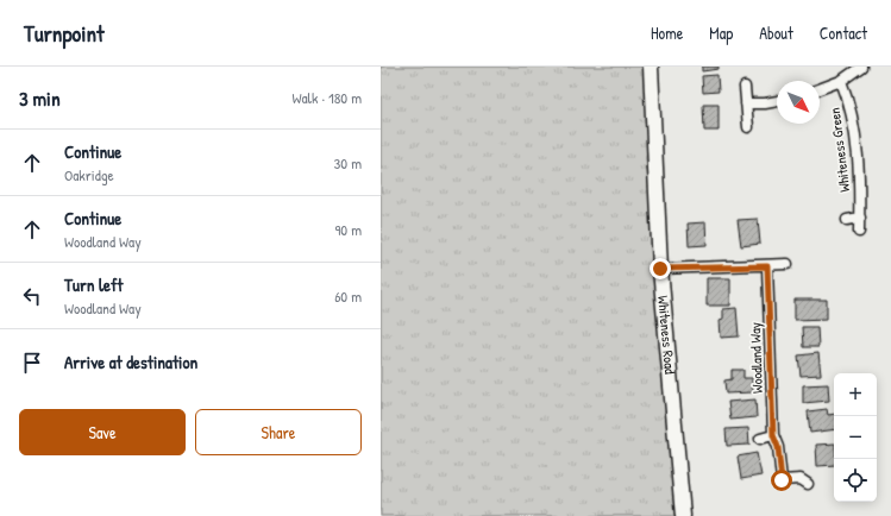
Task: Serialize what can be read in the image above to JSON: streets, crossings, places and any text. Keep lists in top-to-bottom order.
{
  "streets": {
    "main road": ["Whiteness Road"],
    "street": ["Whiteness Green", "Woodland Way"]
  },
  "north": "bottom right",
  "page": {
    "header": "Turnpoint",
    "nav": [
      "Home",
      "Map",
      "About",
      "Contact"
    ],
    "heading": ["3 min", "Walk · 180 m"],
    "list": [
      ["Continue", "Oakridge", "30 m"],
      ["Continue", "Woodland Way", "90 m"],
      ["Turn left", "Woodland Way", "60 m"],
      "Arrive at destination"
    ],
    "map_buttons": ["+", "−"],
    "buttons": ["Save", "Share"]
  }
}
